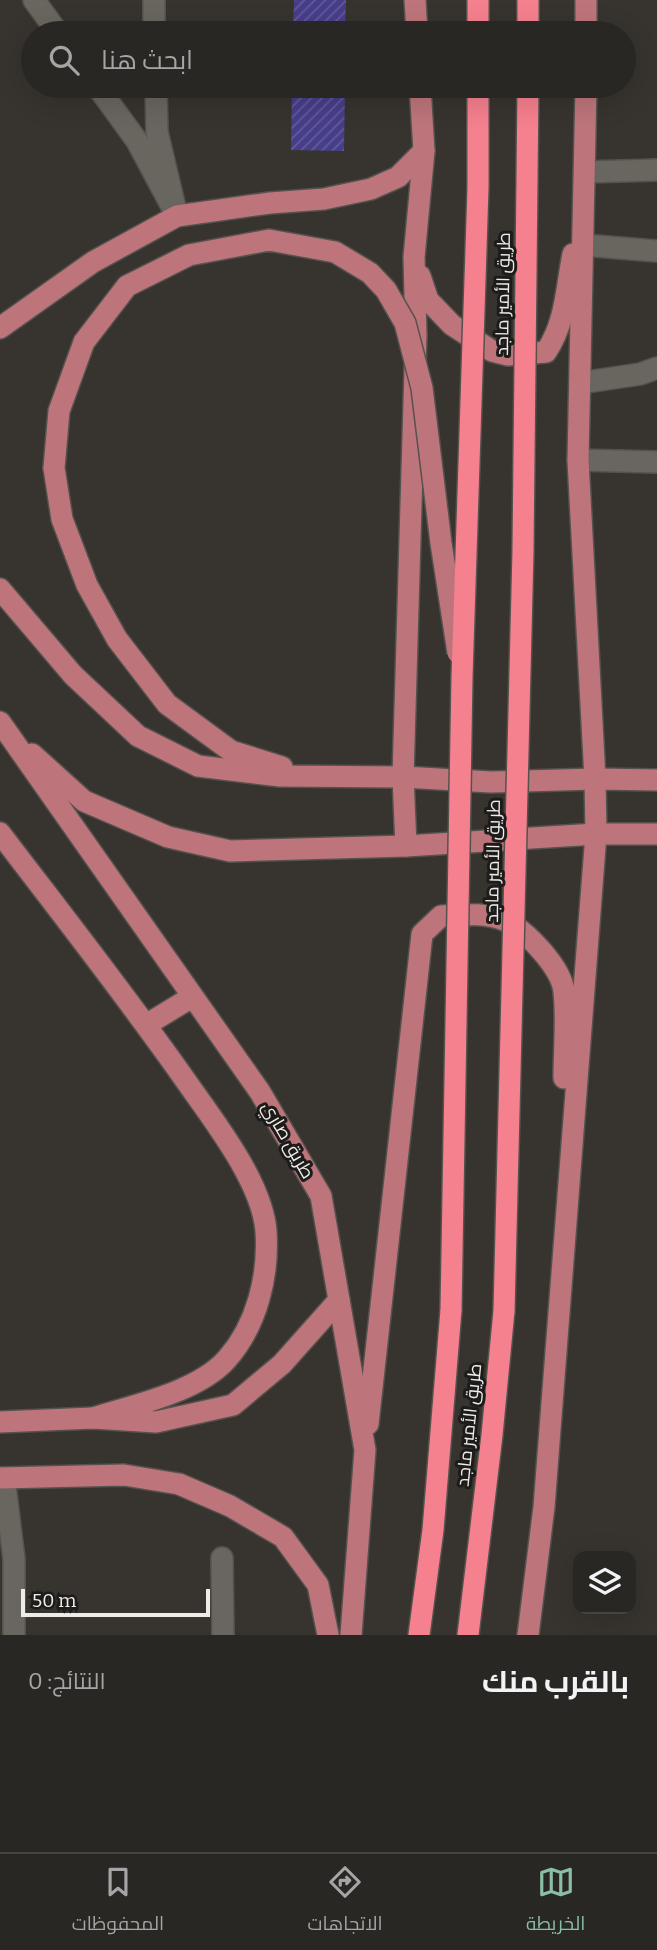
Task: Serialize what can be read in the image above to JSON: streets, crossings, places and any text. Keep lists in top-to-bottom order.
{
  "streets": {
    "highway": ["طريق الأمير ماجد"],
    "main road": ["طريق صاري"]
  },
  "scale_bar": "50 m",
  "page": {
    "search": "ابحث هنا",
    "scale": "50 m",
    "heading": ["بالقرب منك", "النتائج: 0"],
    "nav": ["الخريطة", "الاتجاهات", "المحفوظات"]
  }
}
